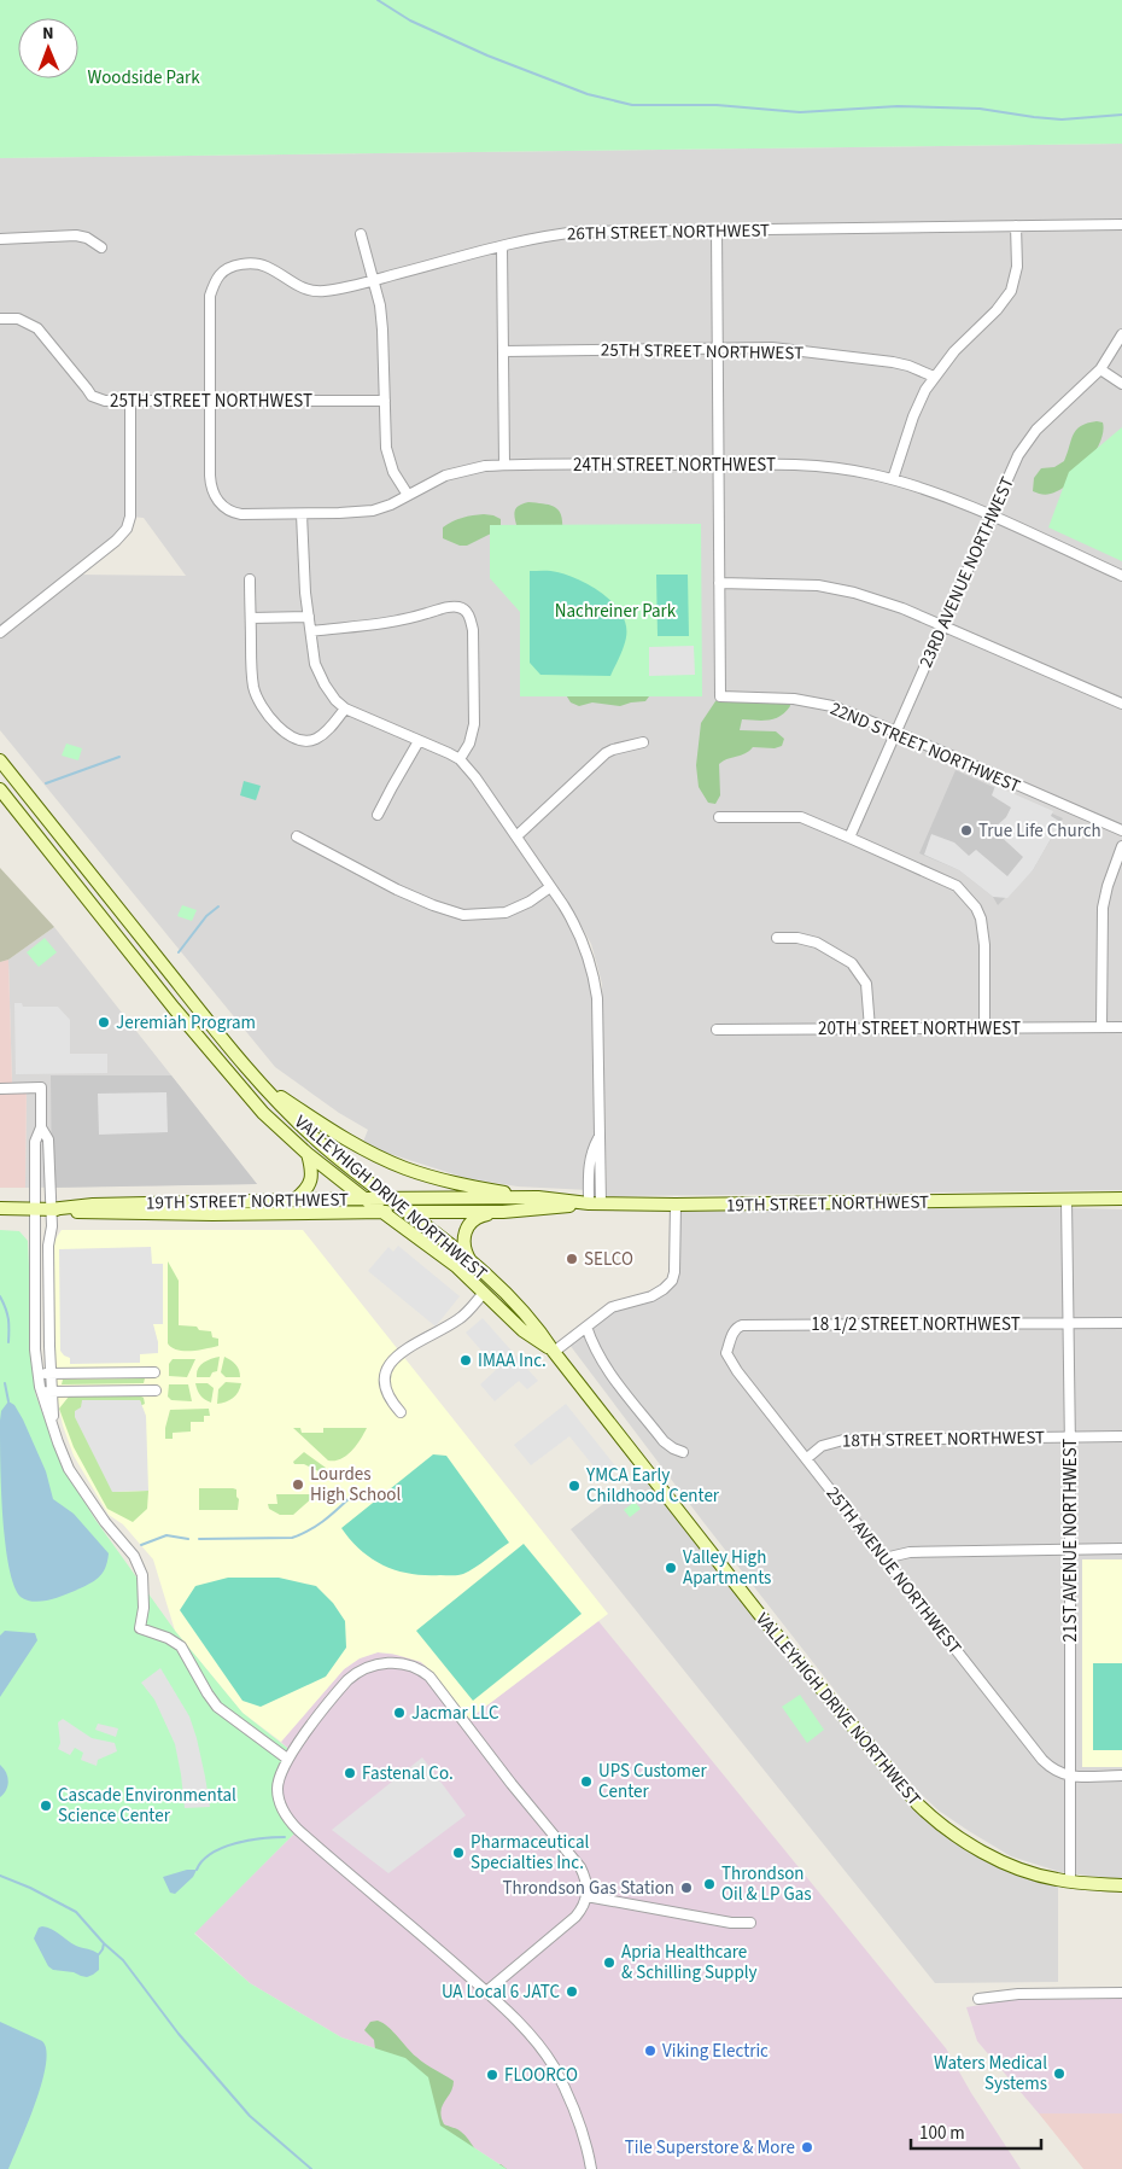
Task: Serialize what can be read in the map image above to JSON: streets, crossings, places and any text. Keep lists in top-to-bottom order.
{
  "streets": {
    "main road": ["VALLEYHIGH DRIVE NORTHWEST", "19TH STREET NORTHWEST"],
    "street": [
      "26TH STREET NORTHWEST",
      "25TH STREET NORTHWEST",
      "24TH STREET NORTHWEST",
      "23RD AVENUE NORTHWEST",
      "22ND STREET NORTHWEST",
      "20TH STREET NORTHWEST",
      "18 1/2 STREET NORTHWEST",
      "18TH STREET NORTHWEST",
      "21ST AVENUE NORTHWEST",
      "25TH AVENUE NORTHWEST"
    ]
  },
  "crossings": [
    ["26TH STREET NORTHWEST", "25TH STREET NORTHWEST"],
    ["26TH STREET NORTHWEST", "24TH STREET NORTHWEST"],
    ["25TH STREET NORTHWEST", "24TH STREET NORTHWEST"],
    ["24TH STREET NORTHWEST", "23RD AVENUE NORTHWEST"],
    ["23RD AVENUE NORTHWEST", "22ND STREET NORTHWEST"],
    ["VALLEYHIGH DRIVE NORTHWEST", "19TH STREET NORTHWEST"],
    ["VALLEYHIGH DRIVE NORTHWEST", "21ST AVENUE NORTHWEST"],
    ["19TH STREET NORTHWEST", "21ST AVENUE NORTHWEST"],
    ["18 1/2 STREET NORTHWEST", "21ST AVENUE NORTHWEST"],
    ["18 1/2 STREET NORTHWEST", "25TH AVENUE NORTHWEST"],
    ["18TH STREET NORTHWEST", "21ST AVENUE NORTHWEST"],
    ["18TH STREET NORTHWEST", "25TH AVENUE NORTHWEST"],
    ["21ST AVENUE NORTHWEST", "25TH AVENUE NORTHWEST"]
  ],
  "parks": ["Woodside Park", "Nachreiner Park"],
  "places": [
    "True Life Church",
    "Jeremiah Program",
    "SELCO",
    "IMAA Inc.",
    "Lourdes High School",
    "YMCA Early Childhood Center",
    "Valley High Apartments",
    "Jacmar LLC",
    "Fastenal Co.",
    "UPS Customer Center",
    "Cascade Environmental Science Center",
    "Pharmaceutical Specialties Inc.",
    "Throndson Oil & LP Gas",
    "Throndson Gas Station",
    "Apria Healthcare & Schilling Supply",
    "UA Local 6 JATC",
    "Viking Electric",
    "Waters Medical Systems",
    "FLOORCO",
    "Tile Superstore & More"
  ],
  "scale_bar": "100 m",
  "north": "top"
}
